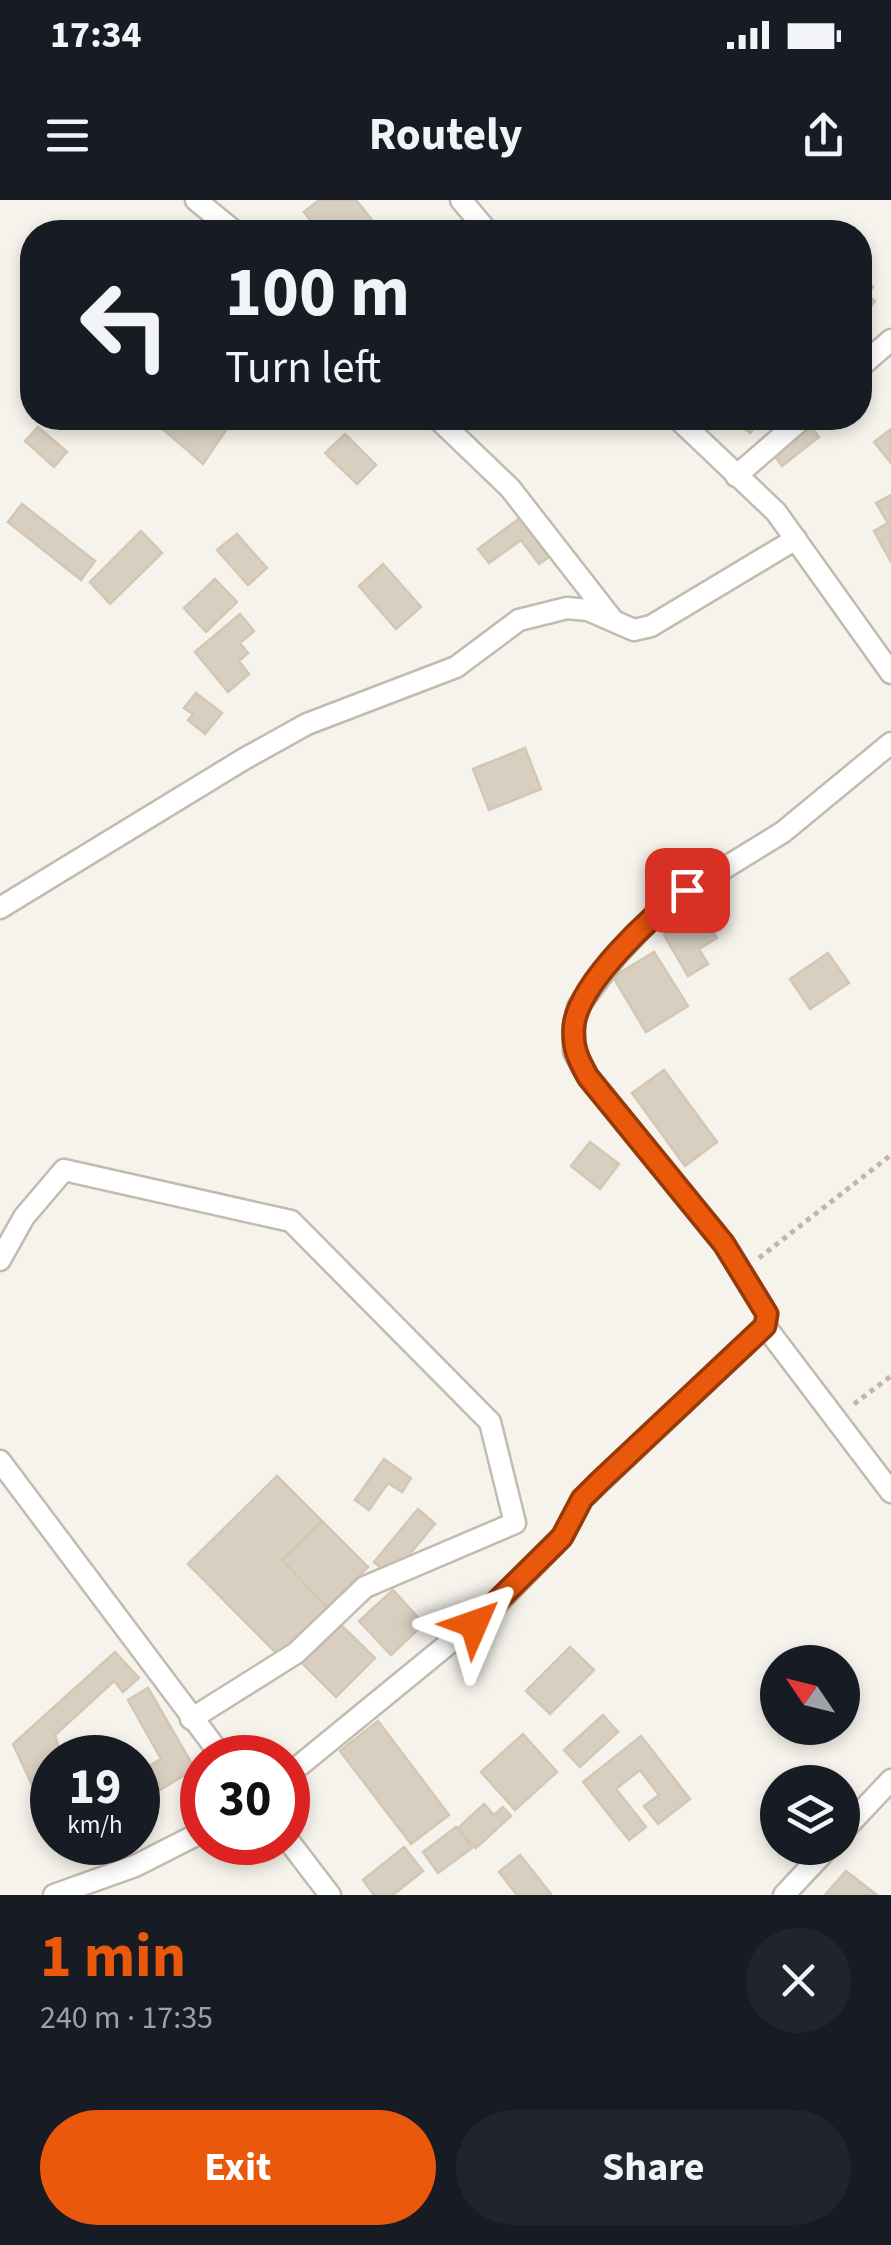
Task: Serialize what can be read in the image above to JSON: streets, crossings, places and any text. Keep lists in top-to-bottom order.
{
  "north": "top left",
  "page": {
    "status": "17:34",
    "header": "Routely",
    "turn": ["100 m", "Turn left"],
    "speed": "19 km/h",
    "limit": "30",
    "heading": ["1 min", "240 m · 17:35"],
    "buttons": ["Exit", "Share"]
  }
}
